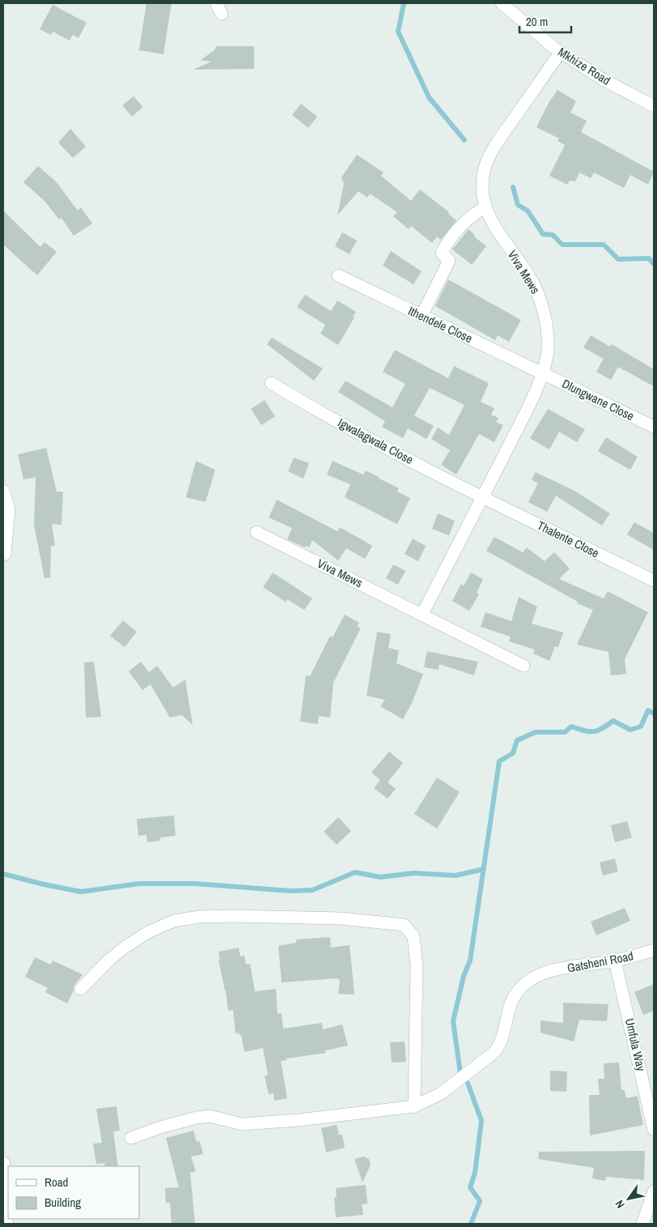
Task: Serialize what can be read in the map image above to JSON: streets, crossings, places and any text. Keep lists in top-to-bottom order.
{
  "streets": {
    "street": [
      "Mkhize Road",
      "Viva Mews",
      "Ithendele Close",
      "Dlungwane Close",
      "Igwalagwala Close",
      "Thalente Close",
      "Gatsheni Road",
      "Umfula Way"
    ]
  },
  "crossings": [
    ["Mkhize Road", "Viva Mews"],
    ["Viva Mews", "Ithendele Close"],
    ["Viva Mews", "Dlungwane Close"],
    ["Viva Mews", "Igwalagwala Close"],
    ["Viva Mews", "Thalente Close"],
    ["Ithendele Close", "Dlungwane Close"],
    ["Igwalagwala Close", "Thalente Close"],
    ["Gatsheni Road", "Umfula Way"]
  ],
  "legend": ["Road", "Building"],
  "scale_bar": "20 m",
  "north": "bottom left"
}
